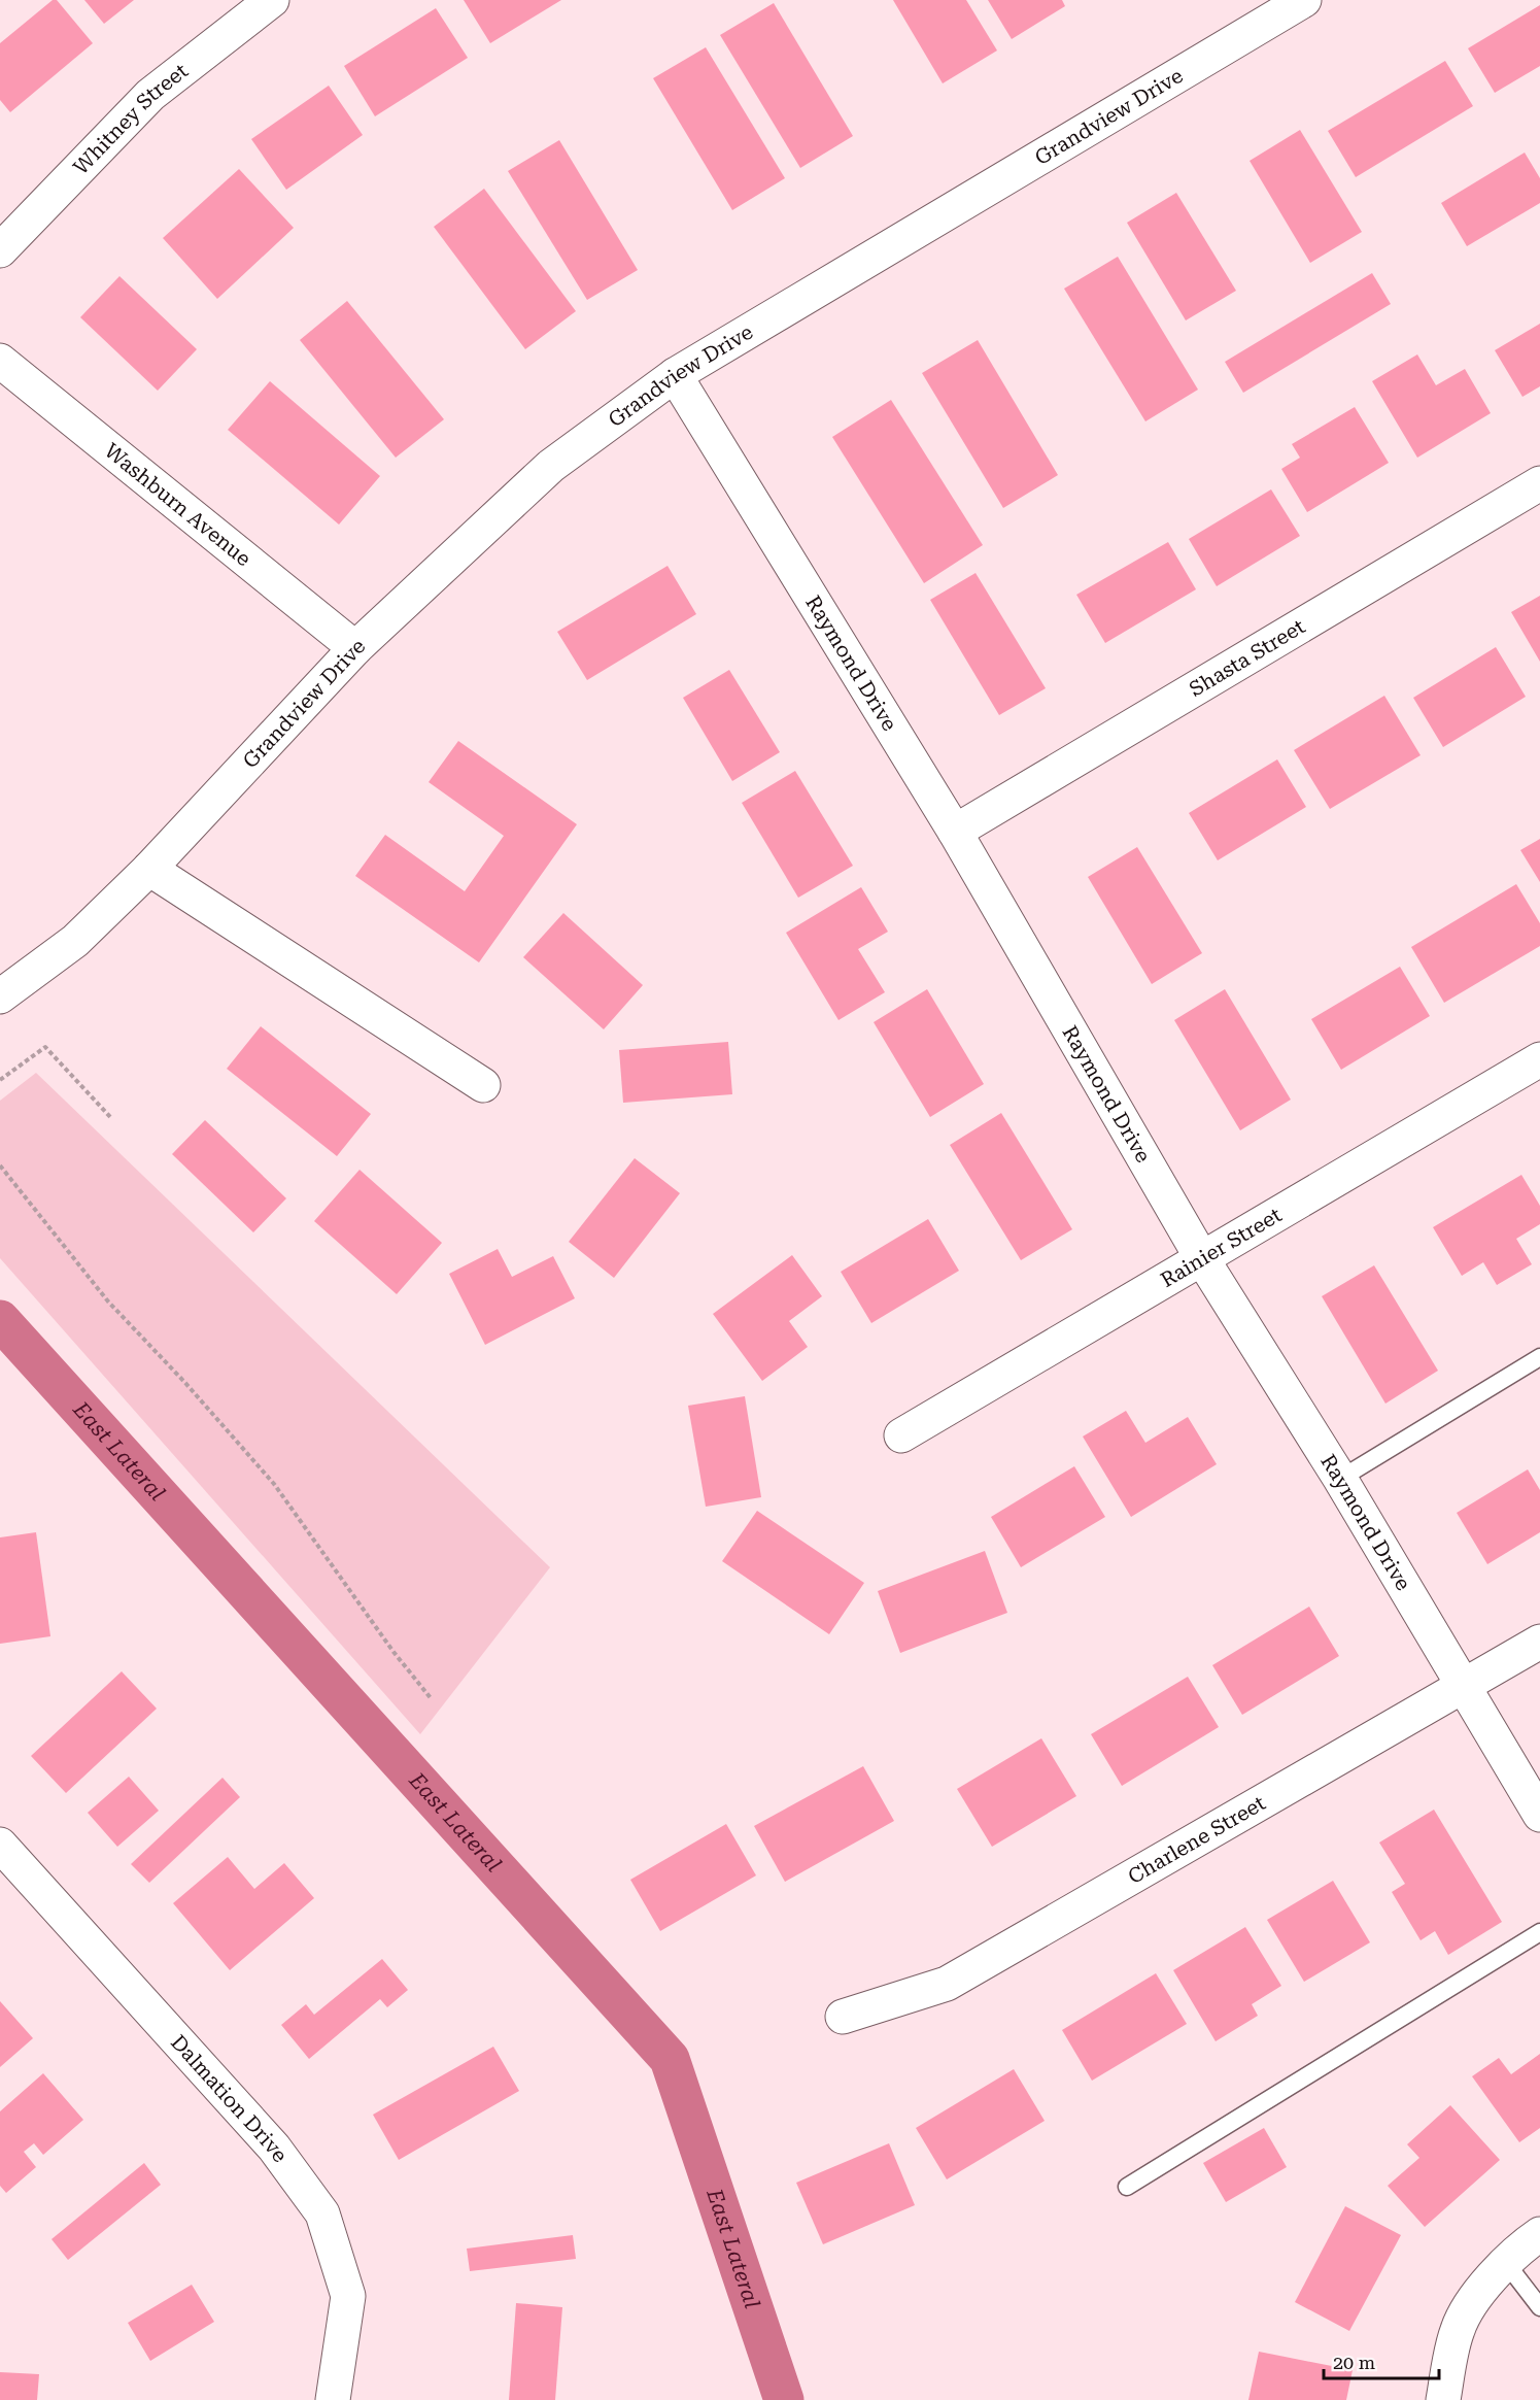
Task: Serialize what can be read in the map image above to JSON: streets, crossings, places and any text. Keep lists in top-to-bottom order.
{
  "streets": {
    "street": [
      "Grandview Drive",
      "Whitney Street",
      "Washburn Avenue",
      "Shasta Street",
      "Raymond Drive",
      "Rainier Street",
      "Charlene Street",
      "Dalmation Drive"
    ]
  },
  "crossings": [
    ["Grandview Drive", "Washburn Avenue"],
    ["Grandview Drive", "Raymond Drive"],
    ["Shasta Street", "Raymond Drive"],
    ["Raymond Drive", "Rainier Street"],
    ["Raymond Drive", "Charlene Street"]
  ],
  "water": ["East Lateral"],
  "scale_bar": "20 m"
}
